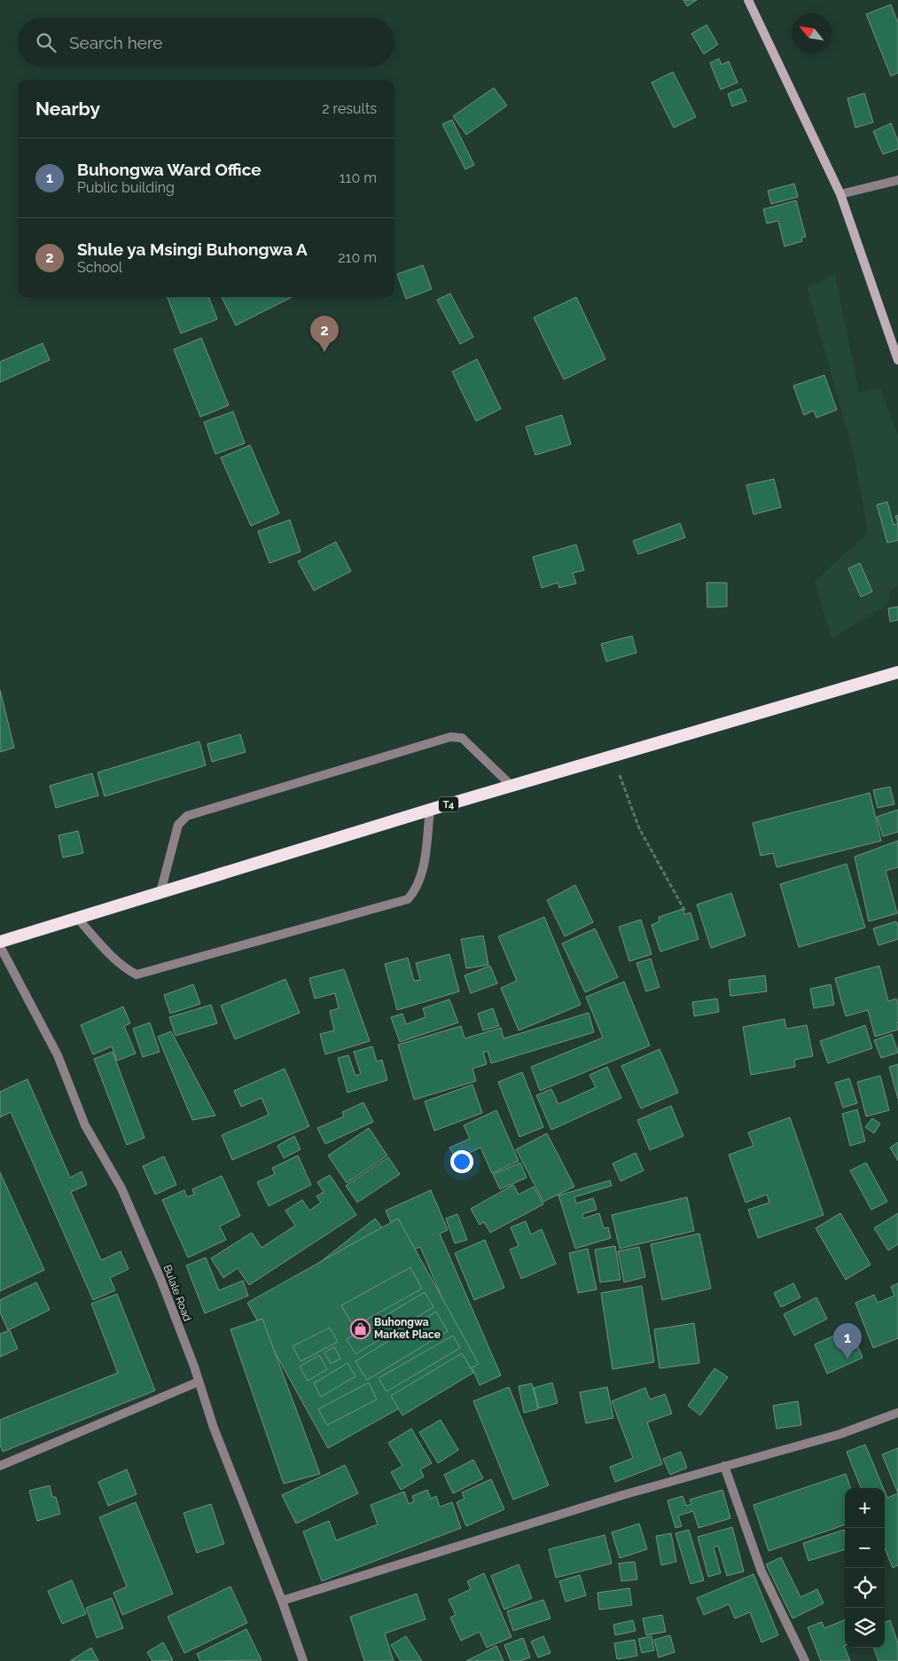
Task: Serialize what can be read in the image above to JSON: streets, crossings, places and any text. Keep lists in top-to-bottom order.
{
  "streets": {
    "highway": ["T4"],
    "street": ["Bulale Road"]
  },
  "places": {
    "shop": ["Buhongwa Market Place"]
  },
  "north": "top left",
  "page": {
    "search": "Search here",
    "heading": ["Nearby", "2 results"],
    "list": [
      {
        "mark": "1",
        "name": "Buhongwa Ward Office",
        "note": "Public building",
        "value": "110 m"
      },
      {
        "mark": "2",
        "name": "Shule ya Msingi Buhongwa A",
        "note": "School",
        "value": "210 m"
      }
    ],
    "pins": ["2", "1"],
    "map_buttons": ["+", "−"]
  }
}
